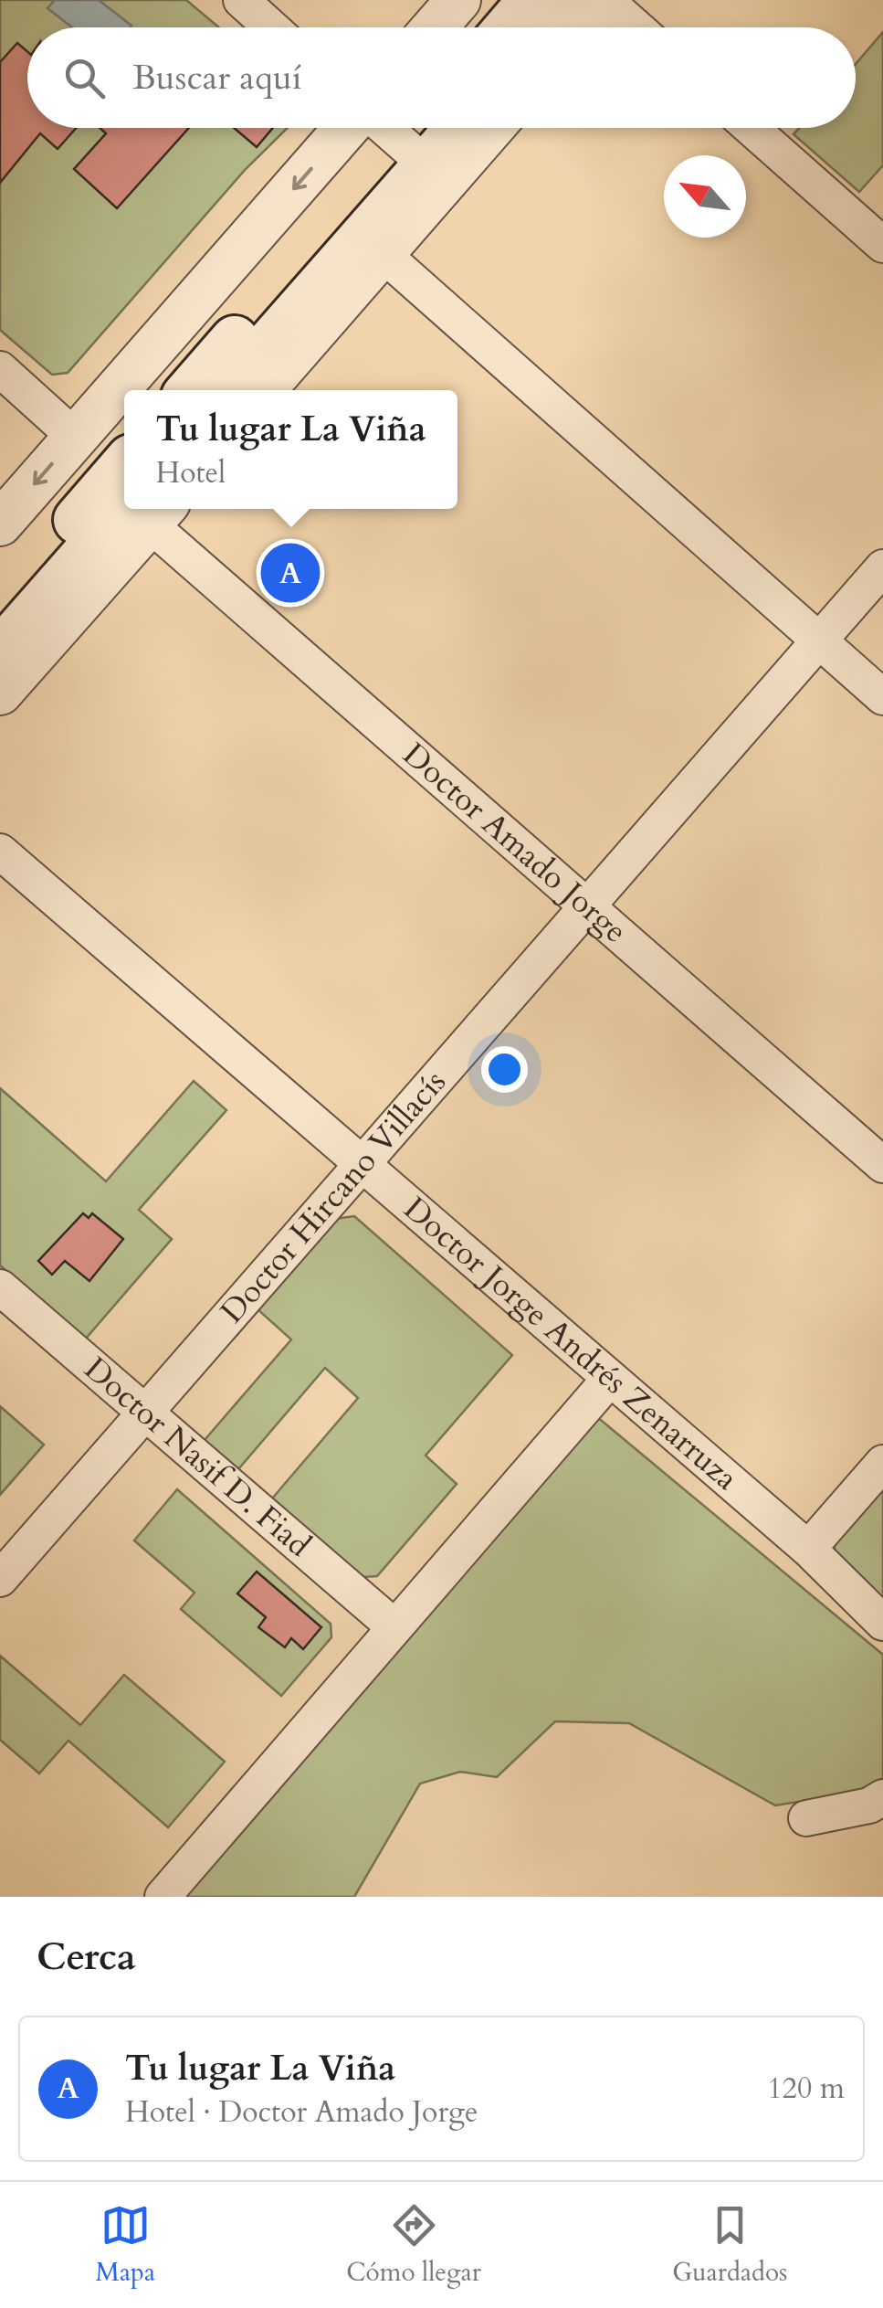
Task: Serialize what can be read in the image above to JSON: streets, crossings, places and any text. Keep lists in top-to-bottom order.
{
  "streets": {
    "street": [
      "Doctor Amado Jorge",
      "Doctor Hircano Villacís",
      "Doctor Jorge Andrés Zenarruza",
      "Doctor Nasif D. Fiad"
    ]
  },
  "crossings": [
    ["Doctor Amado Jorge", "Doctor Hircano Villacís"],
    ["Doctor Hircano Villacís", "Doctor Jorge Andrés Zenarruza"],
    ["Doctor Hircano Villacís", "Doctor Nasif D. Fiad"]
  ],
  "north": "top left",
  "page": {
    "search": "Buscar aquí",
    "popup": ["Tu lugar La Viña", "Hotel"],
    "pins": "A",
    "heading": "Cerca",
    "list": [
      {
        "mark": "A",
        "name": "Tu lugar La Viña",
        "note": "Hotel · Doctor Amado Jorge",
        "value": "120 m"
      }
    ],
    "nav": ["Mapa", "Cómo llegar", "Guardados"]
  }
}
